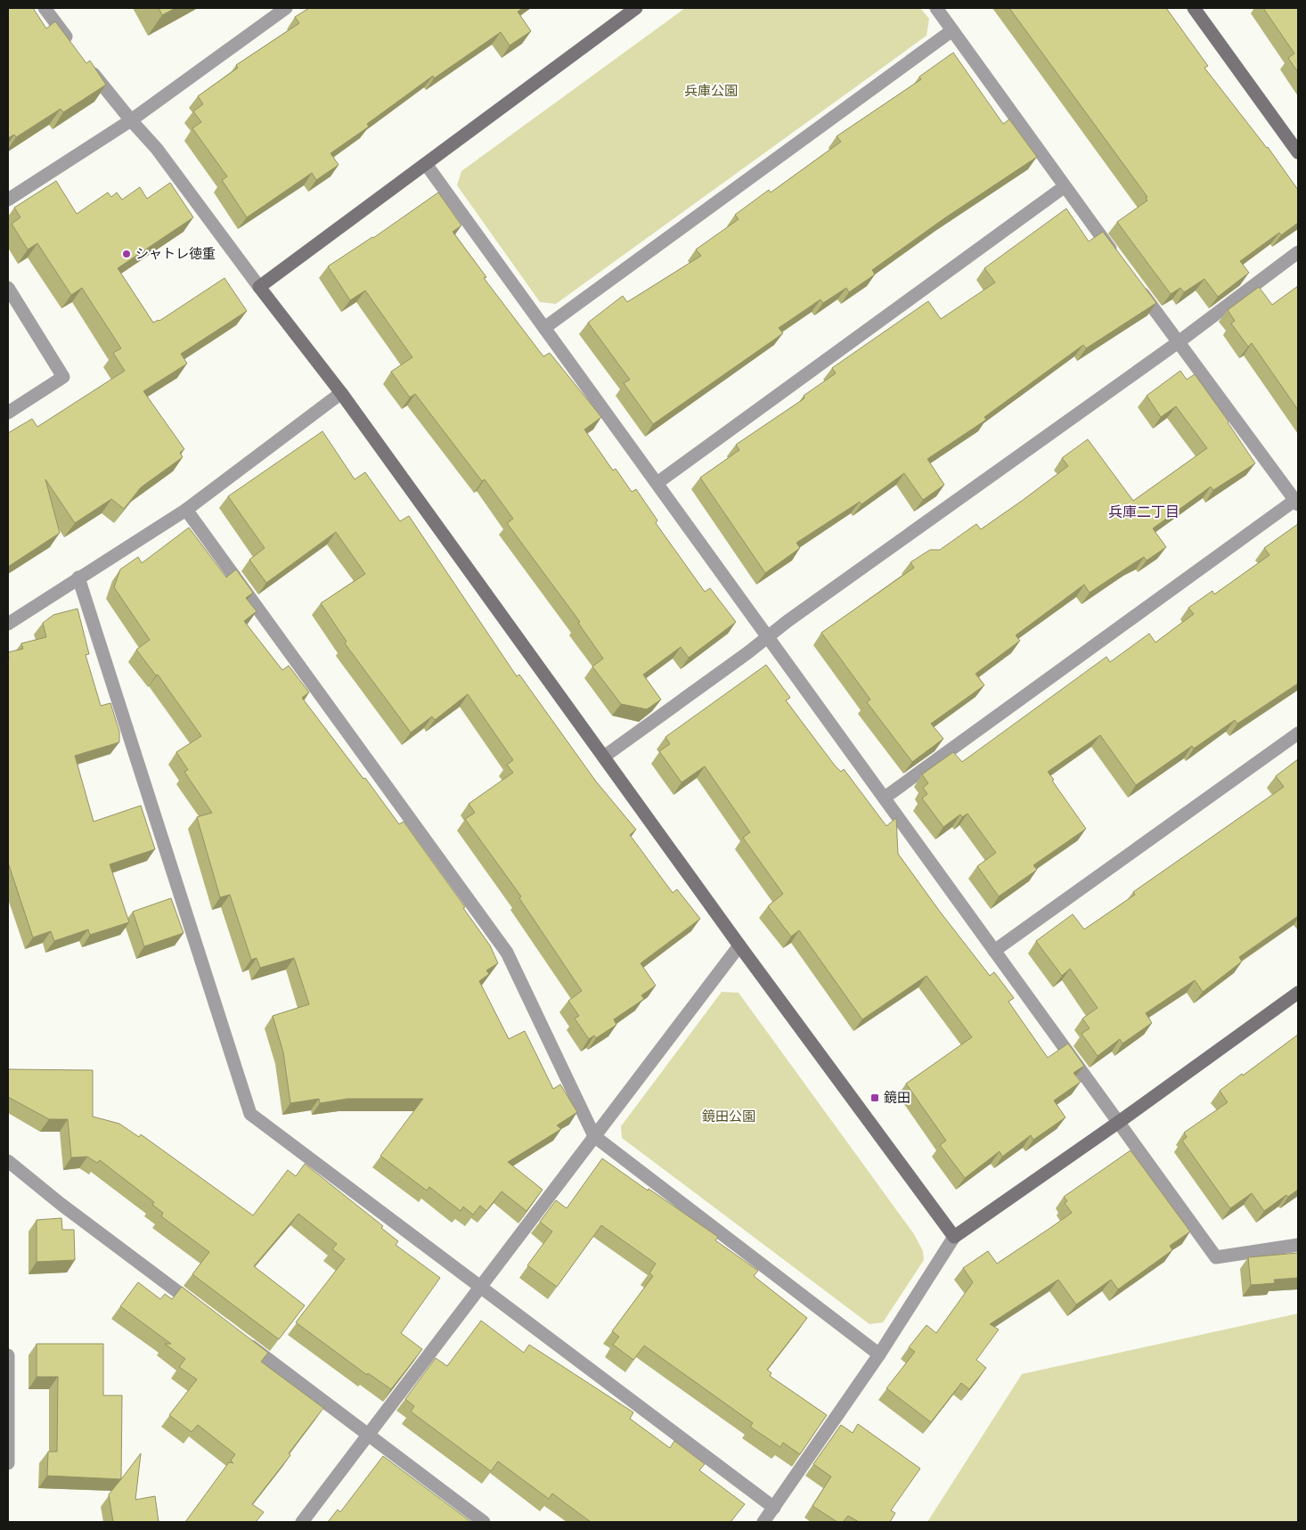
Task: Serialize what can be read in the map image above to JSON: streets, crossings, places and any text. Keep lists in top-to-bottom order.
{
  "districts": ["兵庫二丁目"],
  "parks": ["兵庫公園", "鏡田公園"],
  "places": {
    "other": ["シャトレ徳重"],
    "transit": ["鏡田"]
  }
}
